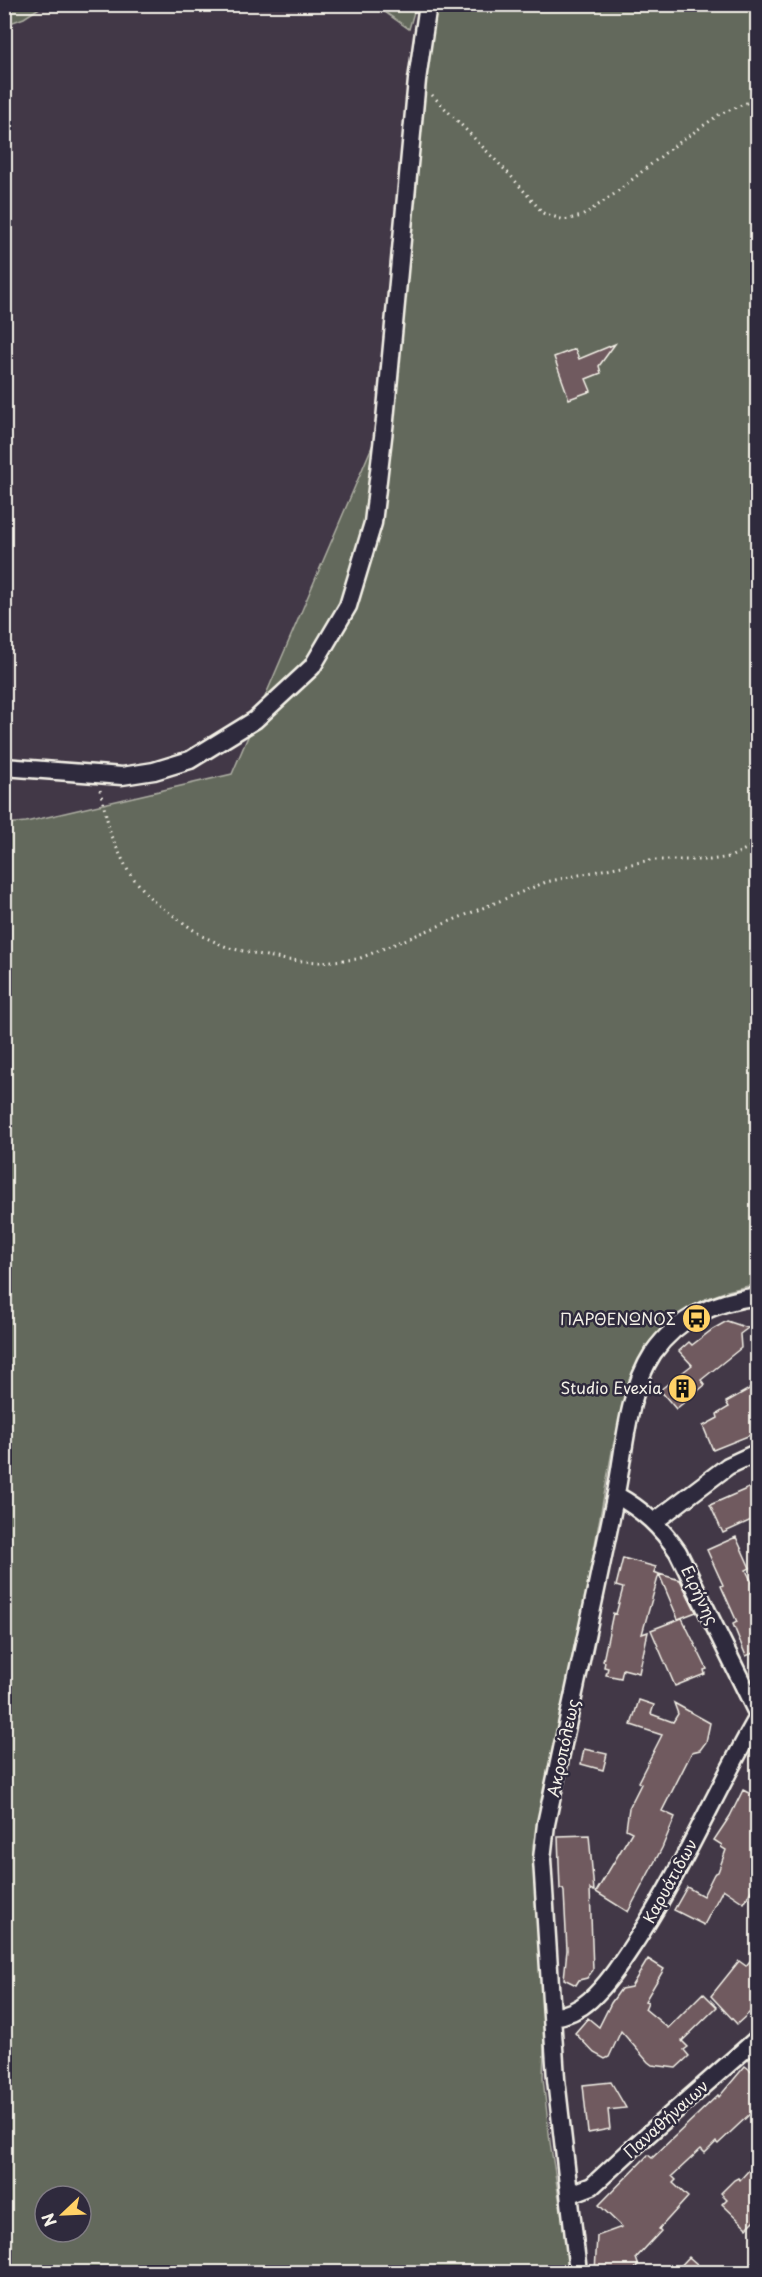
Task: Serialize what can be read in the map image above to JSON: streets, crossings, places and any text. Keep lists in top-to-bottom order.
{
  "streets": {
    "street": [
      "Ειρήνης",
      "Ακροπόλεως",
      "Καρυάτιδων",
      "Παναθήναιων"
    ]
  },
  "crossings": [
    ["Ειρήνης", "Ακροπόλεως"],
    ["Ειρήνης", "Καρυάτιδων"],
    ["Ακροπόλεως", "Καρυάτιδων"],
    ["Ακροπόλεως", "Παναθήναιων"]
  ],
  "places": {
    "bus stop": ["ΠΑΡΘΕΝΩΝΟΣ"],
    "building": ["Studio Evexia"]
  },
  "north": "bottom left"
}
